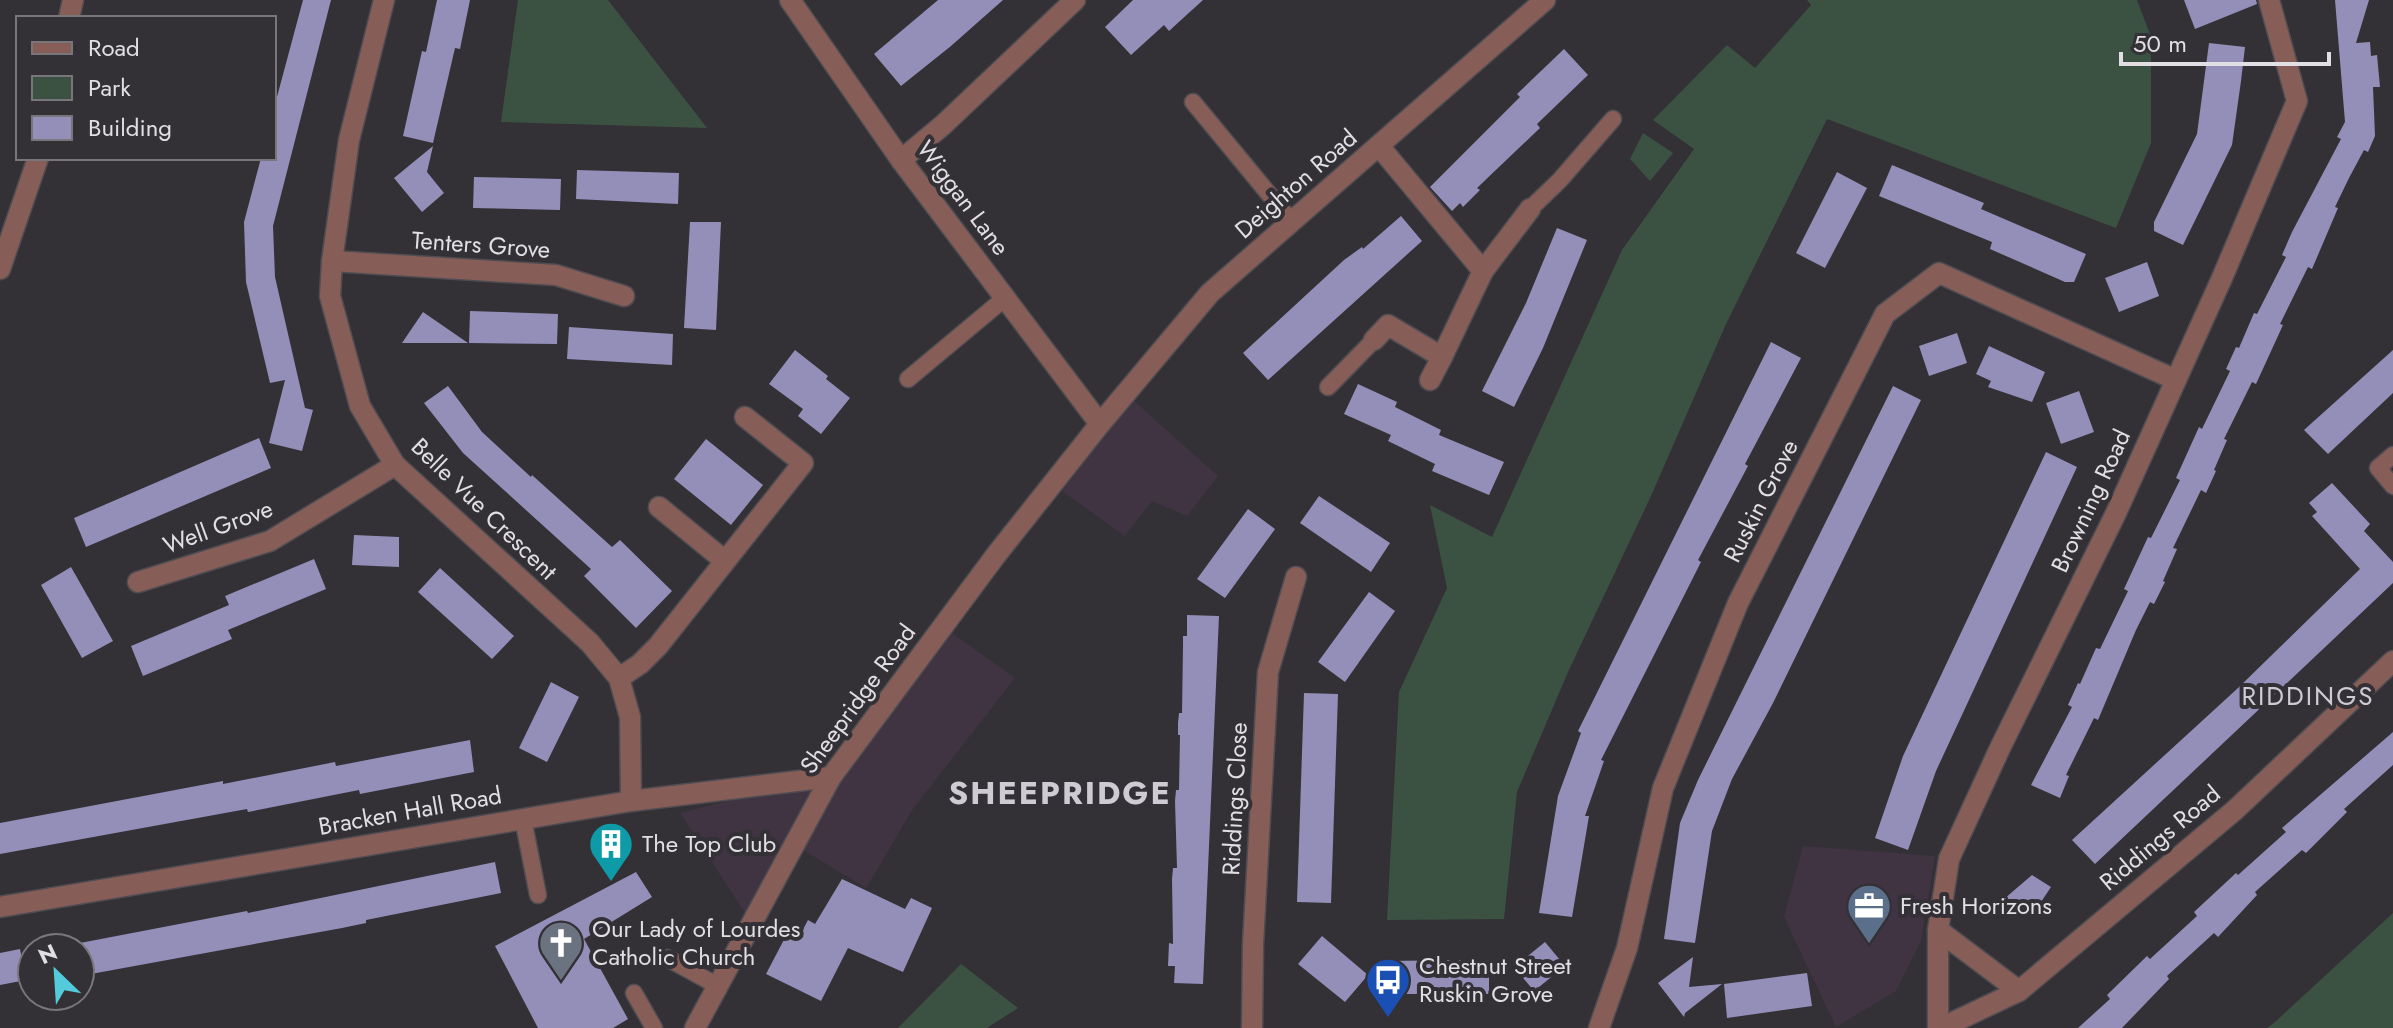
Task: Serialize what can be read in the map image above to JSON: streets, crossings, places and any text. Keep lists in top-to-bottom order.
{
  "streets": {
    "street": [
      "Deighton Road",
      "Wiggan Lane",
      "Tenters Grove",
      "Ruskin Grove",
      "Browning Road",
      "Belle Vue Crescent",
      "Well Grove",
      "Sheepridge Road",
      "Riddings Close",
      "Bracken Hall Road",
      "Riddings Road"
    ]
  },
  "crossings": [
    ["Deighton Road", "Wiggan Lane"],
    ["Deighton Road", "Sheepridge Road"],
    ["Wiggan Lane", "Sheepridge Road"],
    ["Tenters Grove", "Belle Vue Crescent"],
    ["Ruskin Grove", "Browning Road"],
    ["Browning Road", "Riddings Road"],
    ["Belle Vue Crescent", "Well Grove"],
    ["Belle Vue Crescent", "Bracken Hall Road"],
    ["Sheepridge Road", "Bracken Hall Road"]
  ],
  "districts": ["RIDDINGS", "SHEEPRIDGE"],
  "places": {
    "building": ["The Top Club"],
    "office": ["Fresh Horizons"],
    "church": ["Our Lady of Lourdes Catholic Church"],
    "bus stop": ["Chestnut Street Ruskin Grove"]
  },
  "legend": ["Road", "Park", "Building"],
  "scale_bar": "50 m",
  "north": "top left"
}
